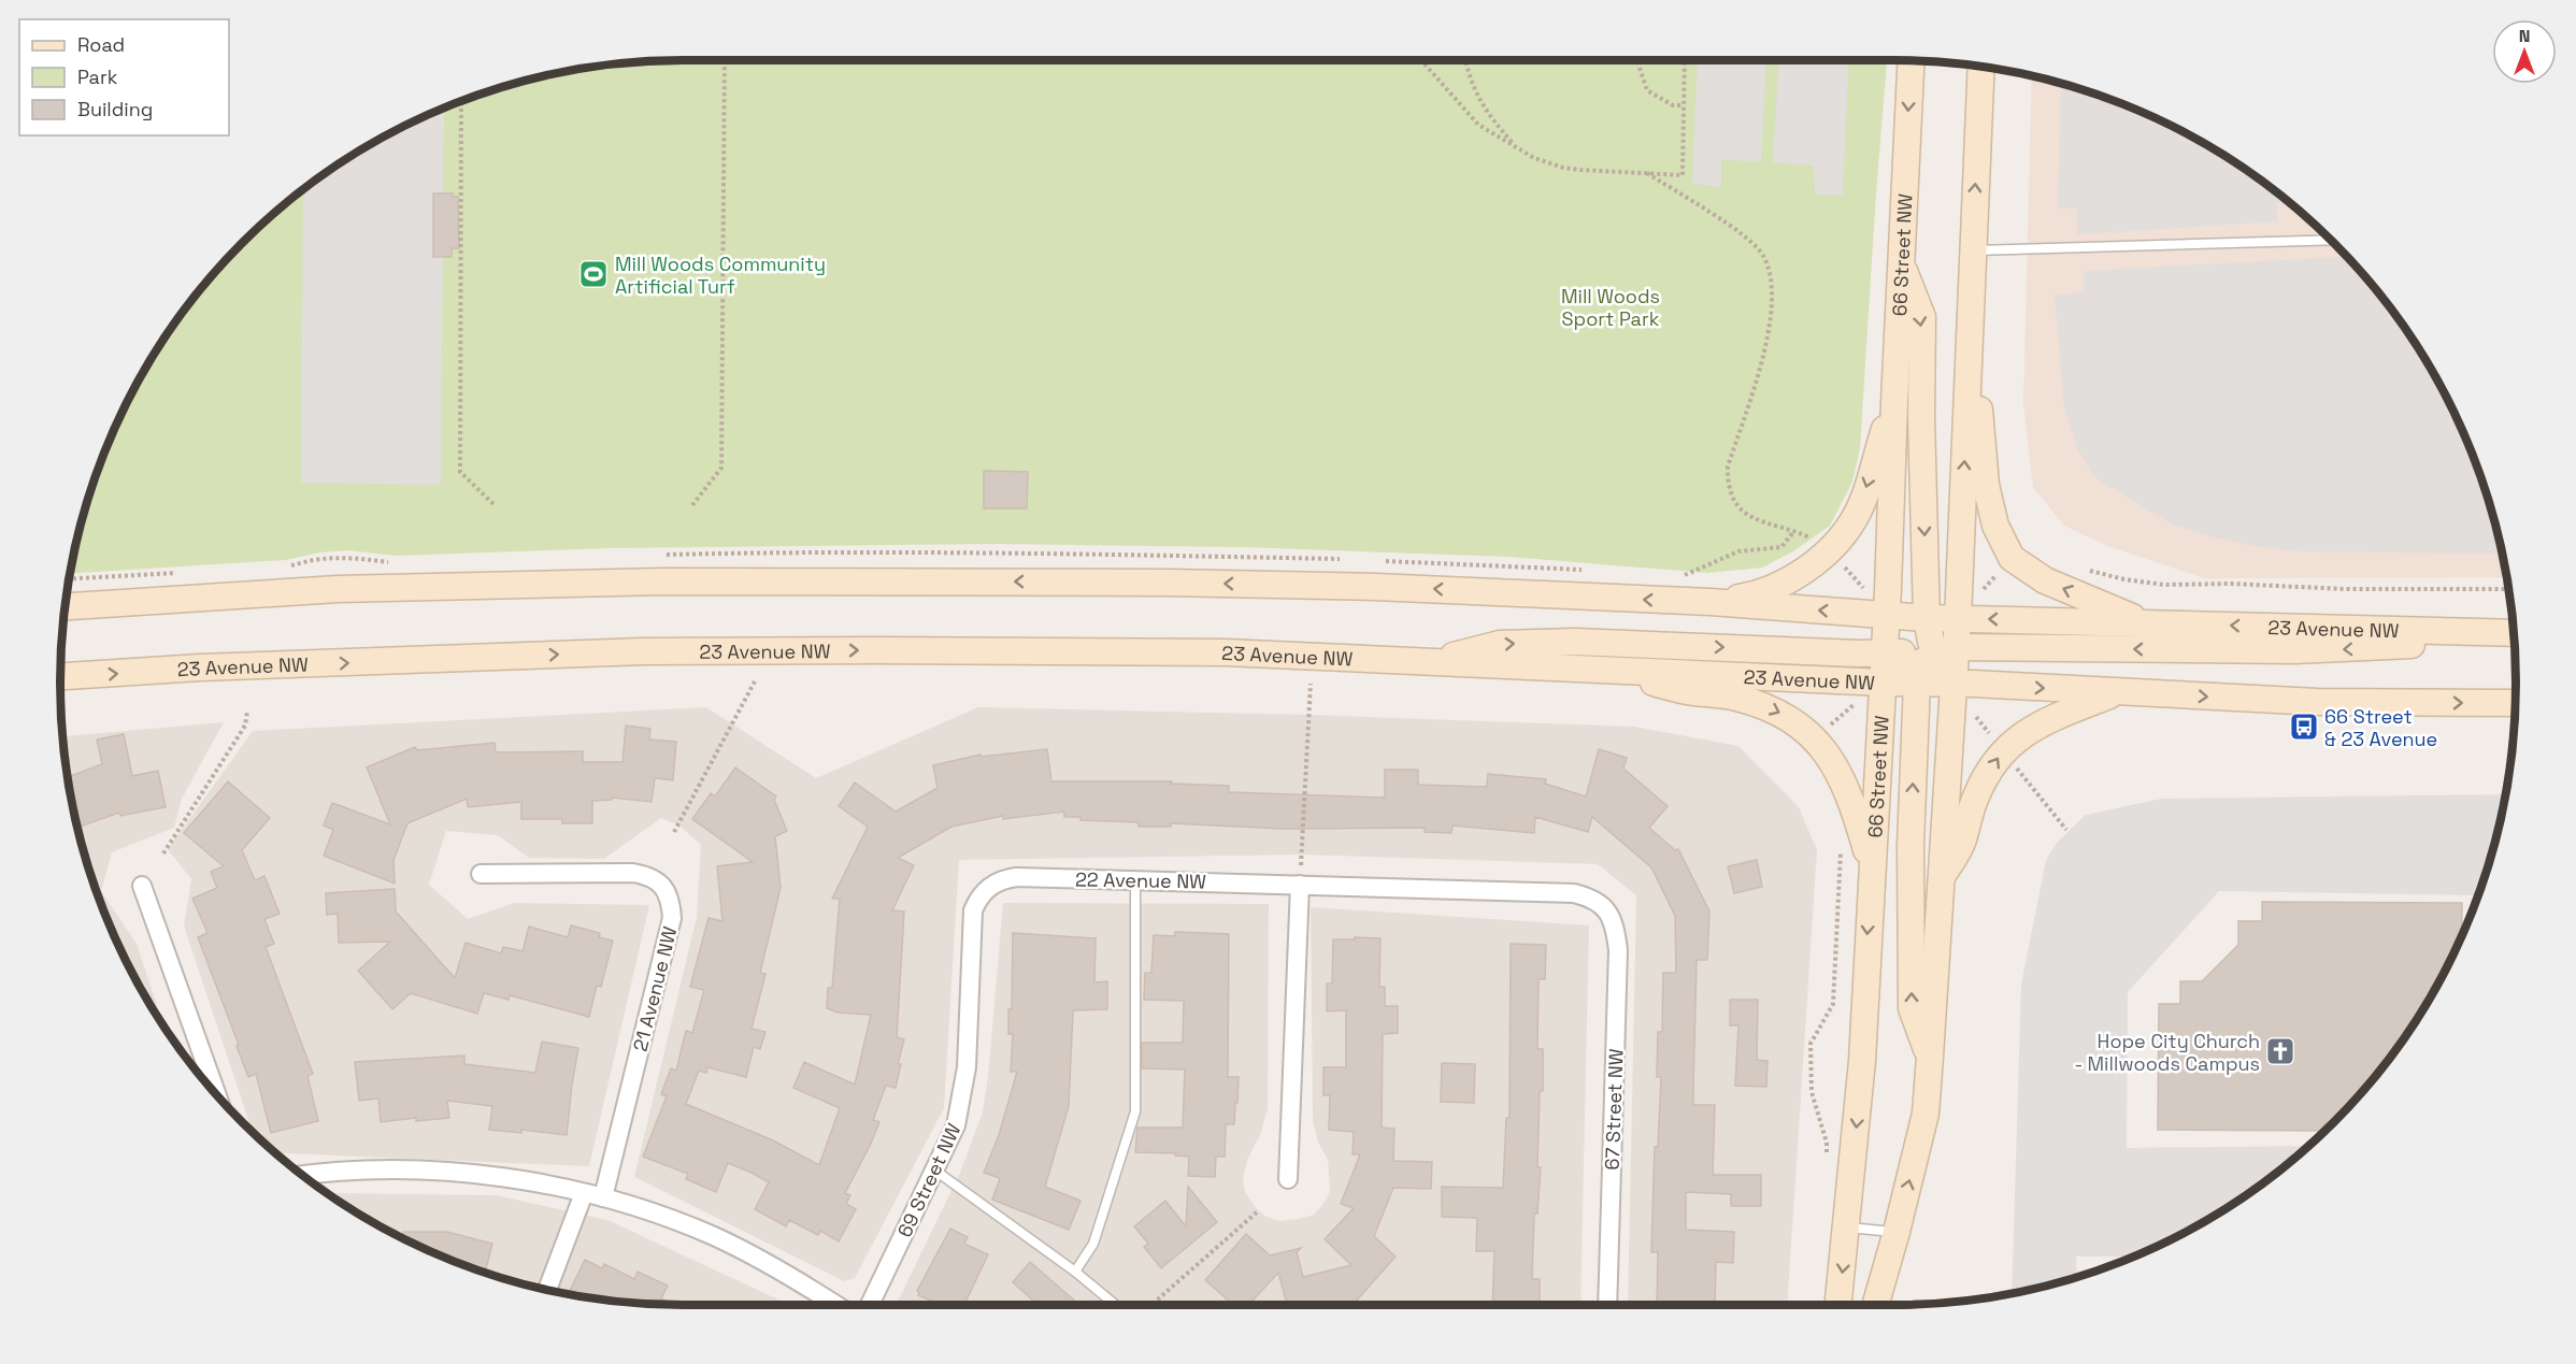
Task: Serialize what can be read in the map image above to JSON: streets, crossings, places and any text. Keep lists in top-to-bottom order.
{
  "streets": {
    "main road": ["66 Street NW", "23 Avenue NW"],
    "street": [
      "22 Avenue NW",
      "21 Avenue NW",
      "67 Street NW",
      "69 Street NW"
    ]
  },
  "crossings": [
    ["66 Street NW", "23 Avenue NW"],
    ["22 Avenue NW", "67 Street NW"],
    ["22 Avenue NW", "69 Street NW"]
  ],
  "parks": ["Mill Woods Sport Park"],
  "places": {
    "sports": ["Mill Woods Community Artificial Turf"],
    "bus stop": ["66 Street & 23 Avenue"],
    "church": ["Hope City Church - Millwoods Campus"]
  },
  "legend": ["Road", "Park", "Building"],
  "north": "top"
}
